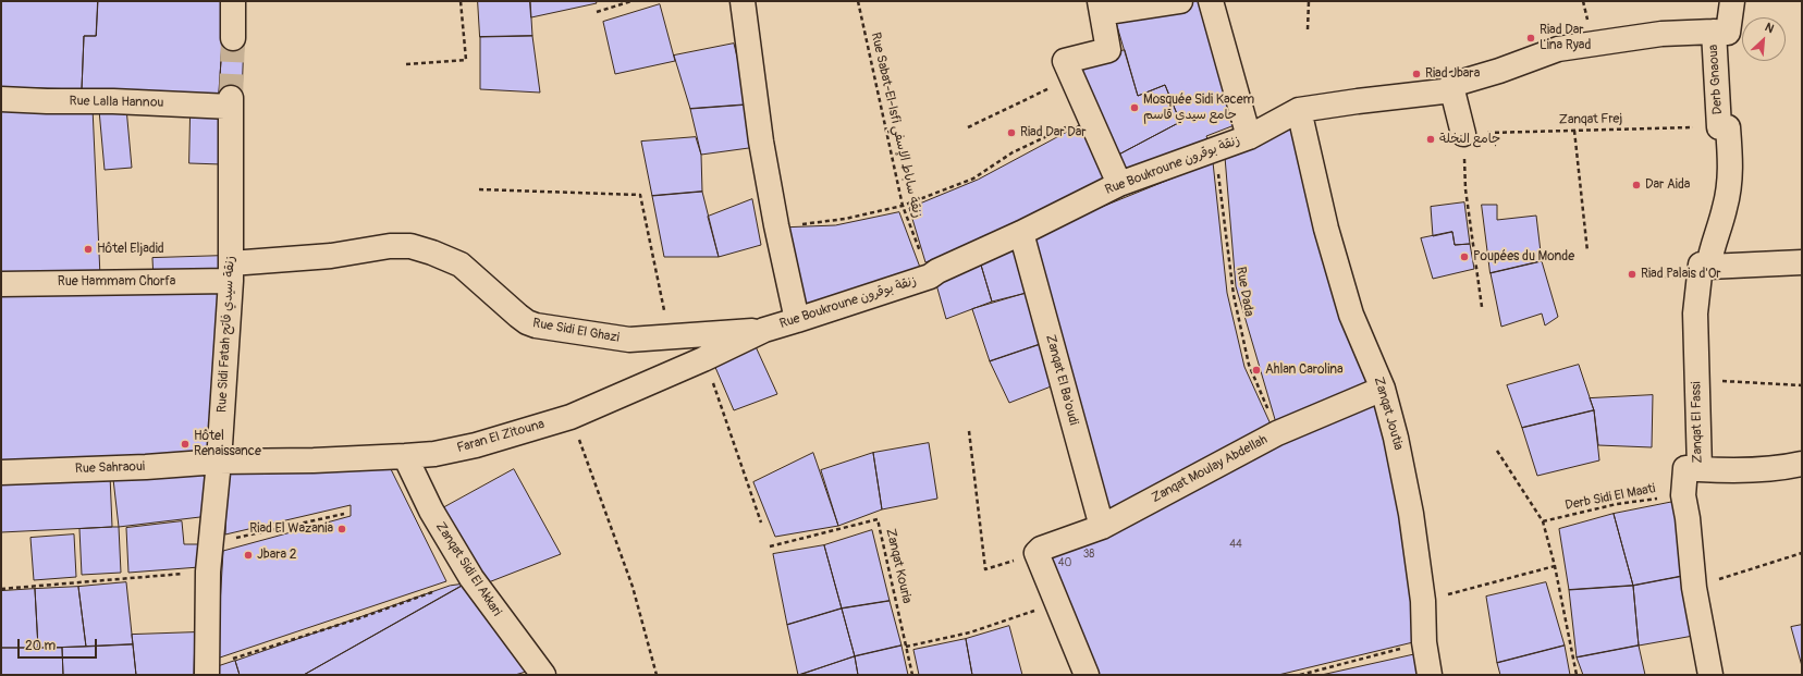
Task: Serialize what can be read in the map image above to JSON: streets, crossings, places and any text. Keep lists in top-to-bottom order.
{
  "streets": {
    "street": [
      "Derb Gnaoua",
      "Rue Lalla Hannou",
      "Rue Boukroune زنقة بوقرون",
      "Rue Hammam Chorfa",
      "Rue Sidi El Ghazi",
      "Rue Sidi Fatah زنقة سيدي فاتح",
      "Zanqat El Ba'oudi",
      "Zanqat Joutia",
      "Zanqat El Fassi",
      "Faran El Zitouna",
      "Rue Sahraoui",
      "Zanqat Moulay Abdellah",
      "Zanqat Sidi El Akkari"
    ],
    "path": [
      "Zanqat Frej",
      "Rue Sabat-El-Isfi زنقة ساباط الإسفي",
      "Rue Dada",
      "Derb Sidi El Maati",
      "Zanqat Kouria"
    ]
  },
  "crossings": [
    ["Derb Gnaoua", "Zanqat Frej"],
    ["Rue Lalla Hannou", "Rue Sidi Fatah زنقة سيدي فاتح"],
    ["Rue Sabat-El-Isfi زنقة ساباط الإسفي", "Rue Boukroune زنقة بوقرون"],
    ["Rue Boukroune زنقة بوقرون", "Rue Dada"],
    ["Rue Boukroune زنقة بوقرون", "Rue Sidi El Ghazi"],
    ["Rue Boukroune زنقة بوقرون", "Zanqat El Ba'oudi"],
    ["Rue Boukroune زنقة بوقرون", "Zanqat Joutia"],
    ["Rue Boukroune زنقة بوقرون", "Faran El Zitouna"],
    ["Rue Hammam Chorfa", "Rue Sidi El Ghazi"],
    ["Rue Hammam Chorfa", "Rue Sidi Fatah زنقة سيدي فاتح"],
    ["Rue Dada", "Zanqat Moulay Abdellah"],
    ["Rue Sidi El Ghazi", "Rue Sidi Fatah زنقة سيدي فاتح"],
    ["Rue Sidi El Ghazi", "Faran El Zitouna"],
    ["Rue Sidi Fatah زنقة سيدي فاتح", "Faran El Zitouna"],
    ["Rue Sidi Fatah زنقة سيدي فاتح", "Rue Sahraoui"],
    ["Zanqat El Ba'oudi", "Zanqat Moulay Abdellah"],
    ["Zanqat Joutia", "Zanqat Moulay Abdellah"],
    ["Zanqat El Fassi", "Derb Sidi El Maati"],
    ["Faran El Zitouna", "Rue Sahraoui"],
    ["Faran El Zitouna", "Zanqat Sidi El Akkari"]
  ],
  "places": [
    "Riad Dar Lina Ryad",
    "Riad Jbara",
    "Mosquée Sidi Kacem جامع سيدي قاسم",
    "Riad Dar Dar",
    "جامع النخلة",
    "Dar Aida",
    "Hôtel Eljadid",
    "Poupées du Monde",
    "Riad Palais d'Or",
    "Ahlan Carolina",
    "Hôtel Renaissance",
    "Riad El Wazania",
    "Jbara 2"
  ],
  "house_numbers": ["44", "38", "40"],
  "scale_bar": "20 m",
  "north": "top right"
}
